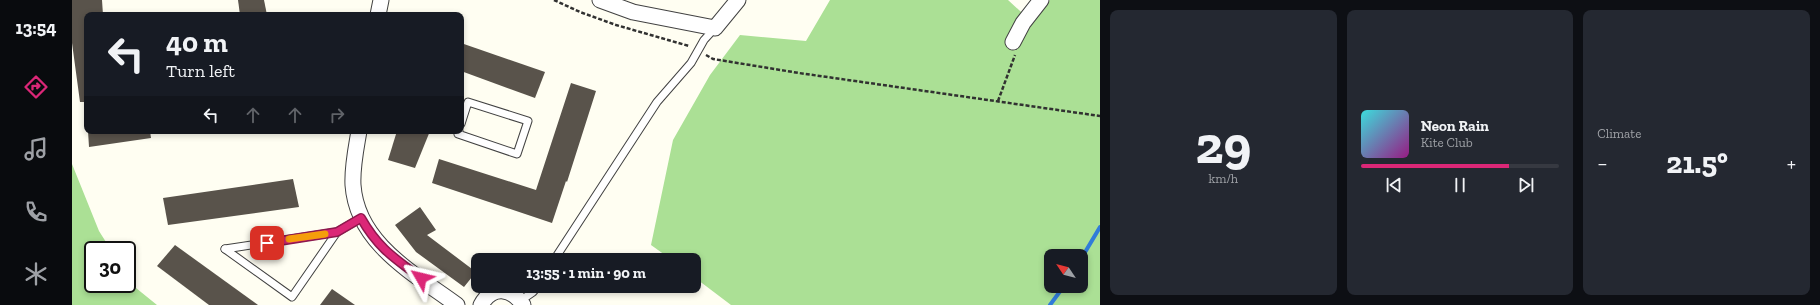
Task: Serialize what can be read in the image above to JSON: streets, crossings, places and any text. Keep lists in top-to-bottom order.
{
  "north": "top left",
  "page": {
    "tabs": "13:54",
    "tile": [
      ["29", "km/h"],
      "Climate"
    ],
    "turn": ["40 m", "Turn left"],
    "song": ["Neon Rain", "Kite Club"],
    "heat": ["−", "21.5°", "+"],
    "limit": "30",
    "trip": "13:55 · 1 min · 90 m"
  }
}
